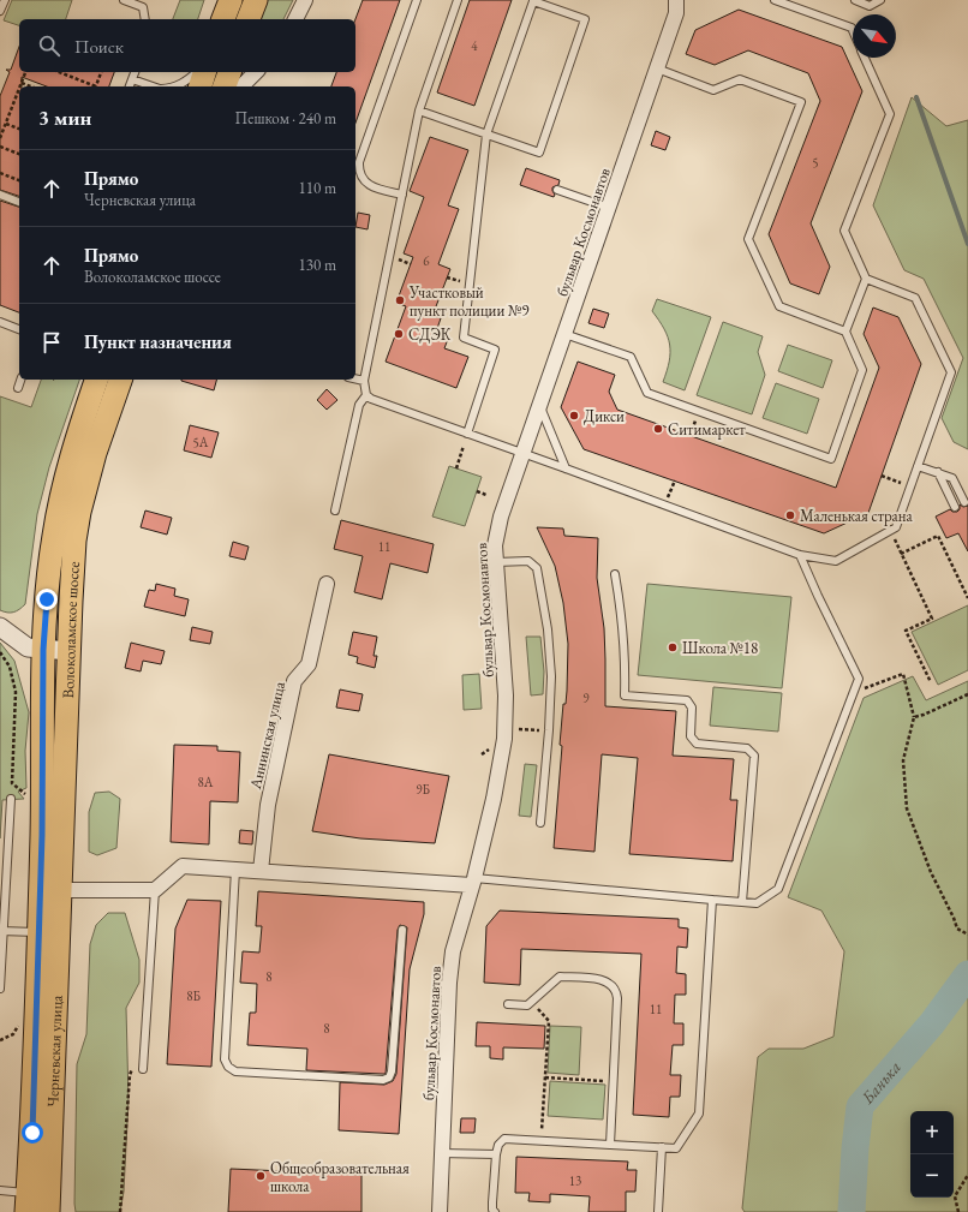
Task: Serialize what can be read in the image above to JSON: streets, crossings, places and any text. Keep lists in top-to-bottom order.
{
  "streets": {
    "main road": ["Волоколамское шоссе", "Черневская улица"],
    "street": ["бульвар Космонавтов", "Аннинская улица"]
  },
  "crossings": [
    ["Волоколамское шоссе", "Черневская улица"]
  ],
  "water": ["Банька"],
  "places": [
    "Участковый пункт полиции №9",
    "СДЭК",
    "Дикси",
    "Ситимаркет",
    "Маленькая страна",
    "Школа №18",
    "Общеобразовательная школа"
  ],
  "house_numbers": [
    "4",
    "5",
    "6",
    "5А",
    "11",
    "9",
    "8А",
    "9Б",
    "8",
    "8Б",
    "11",
    "8",
    "13"
  ],
  "north": "bottom right",
  "page": {
    "search": "Поиск",
    "heading": ["3 мин", "Пешком · 240 m"],
    "list": [
      ["Прямо", "Черневская улица", "110 m"],
      ["Прямо", "Волоколамское шоссе", "130 m"],
      "Пункт назначения"
    ],
    "map_buttons": ["+", "−"]
  }
}
